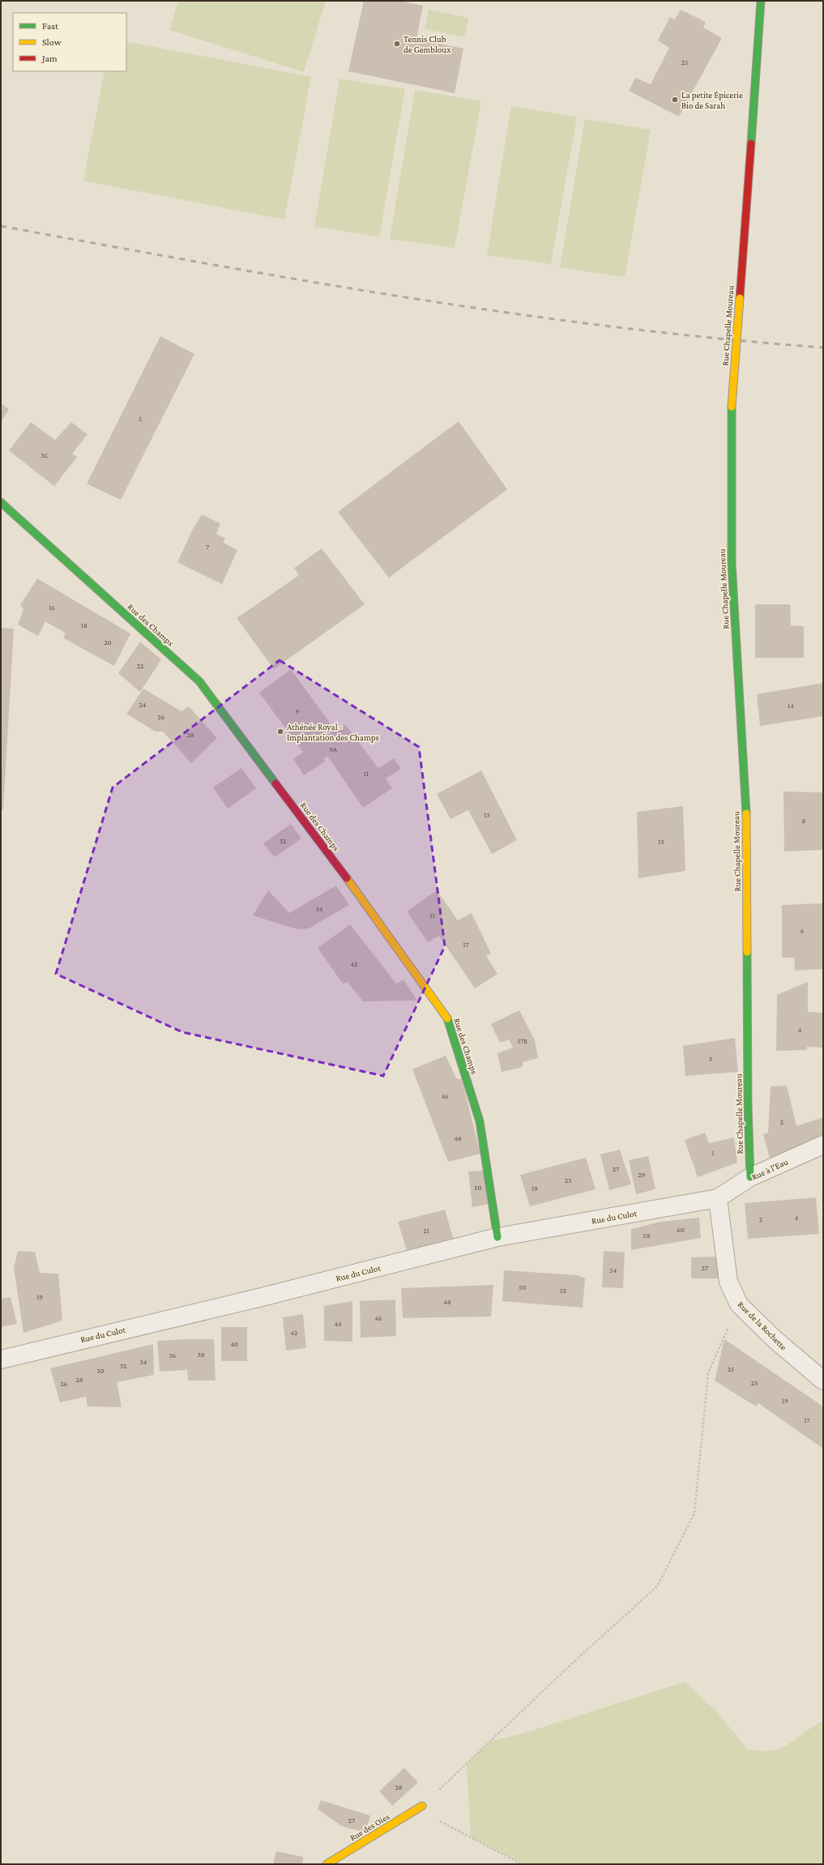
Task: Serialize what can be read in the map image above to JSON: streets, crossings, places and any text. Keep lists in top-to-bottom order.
{
  "streets": {
    "street": [
      "Rue Chapelle Moureau",
      "Rue des Champs",
      "Rue à l'Eau",
      "Rue du Culot",
      "Rue de la Rochette",
      "Rue des Oies"
    ]
  },
  "crossings": [
    ["Rue Chapelle Moureau", "Rue à l'Eau"],
    ["Rue des Champs", "Rue du Culot"],
    ["Rue à l'Eau", "Rue du Culot"],
    ["Rue à l'Eau", "Rue de la Rochette"],
    ["Rue du Culot", "Rue de la Rochette"]
  ],
  "places": ["Tennis Club de Gembloux", "La petite Épicerie Bio de Sarah", "Athénée Royal - Implantation des Champs"],
  "house_numbers": [
    "25",
    "5",
    "3C",
    "7",
    "16",
    "18",
    "20",
    "22",
    "24",
    "14",
    "9",
    "26",
    "28",
    "9A",
    "11",
    "13",
    "8",
    "32",
    "13",
    "34",
    "15",
    "6",
    "17",
    "42",
    "4",
    "17B",
    "3",
    "46",
    "2",
    "48",
    "1",
    "27",
    "29",
    "23",
    "50",
    "19",
    "4",
    "2",
    "60",
    "21",
    "58",
    "27",
    "54",
    "50",
    "52",
    "19",
    "48",
    "46",
    "44",
    "42",
    "40",
    "38",
    "36",
    "34",
    "32",
    "25",
    "30",
    "28",
    "23",
    "26",
    "19",
    "17",
    "28",
    "27"
  ],
  "legend": ["Fast", "Slow", "Jam"]
}
